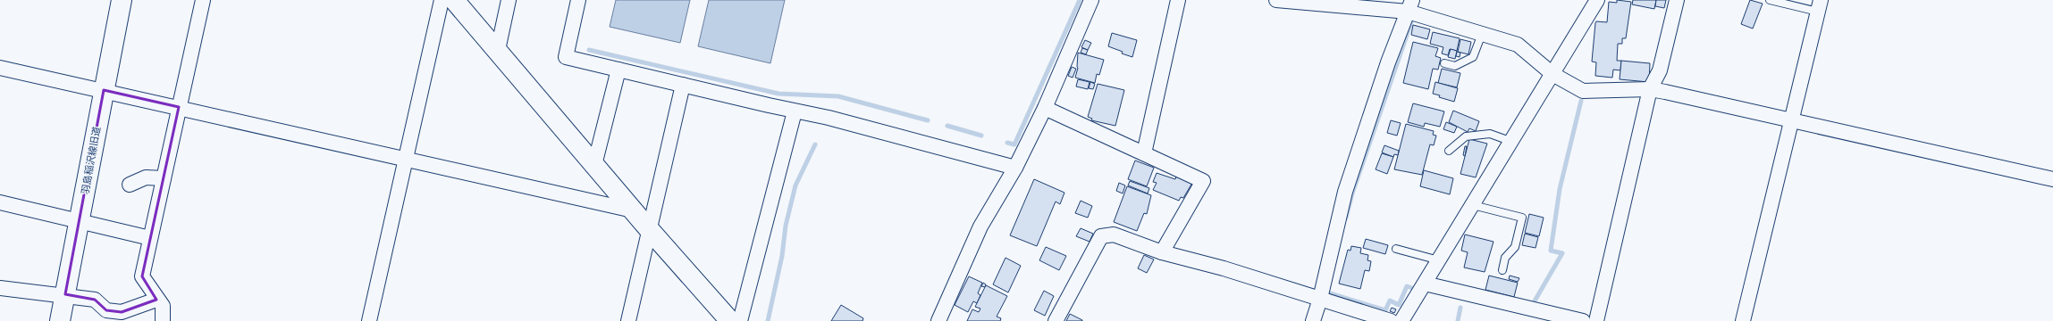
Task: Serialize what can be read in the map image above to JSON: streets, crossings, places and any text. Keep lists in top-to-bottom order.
{
  "streets": {
    "street": ["羽島稲沢線旧道"]
  }
}
